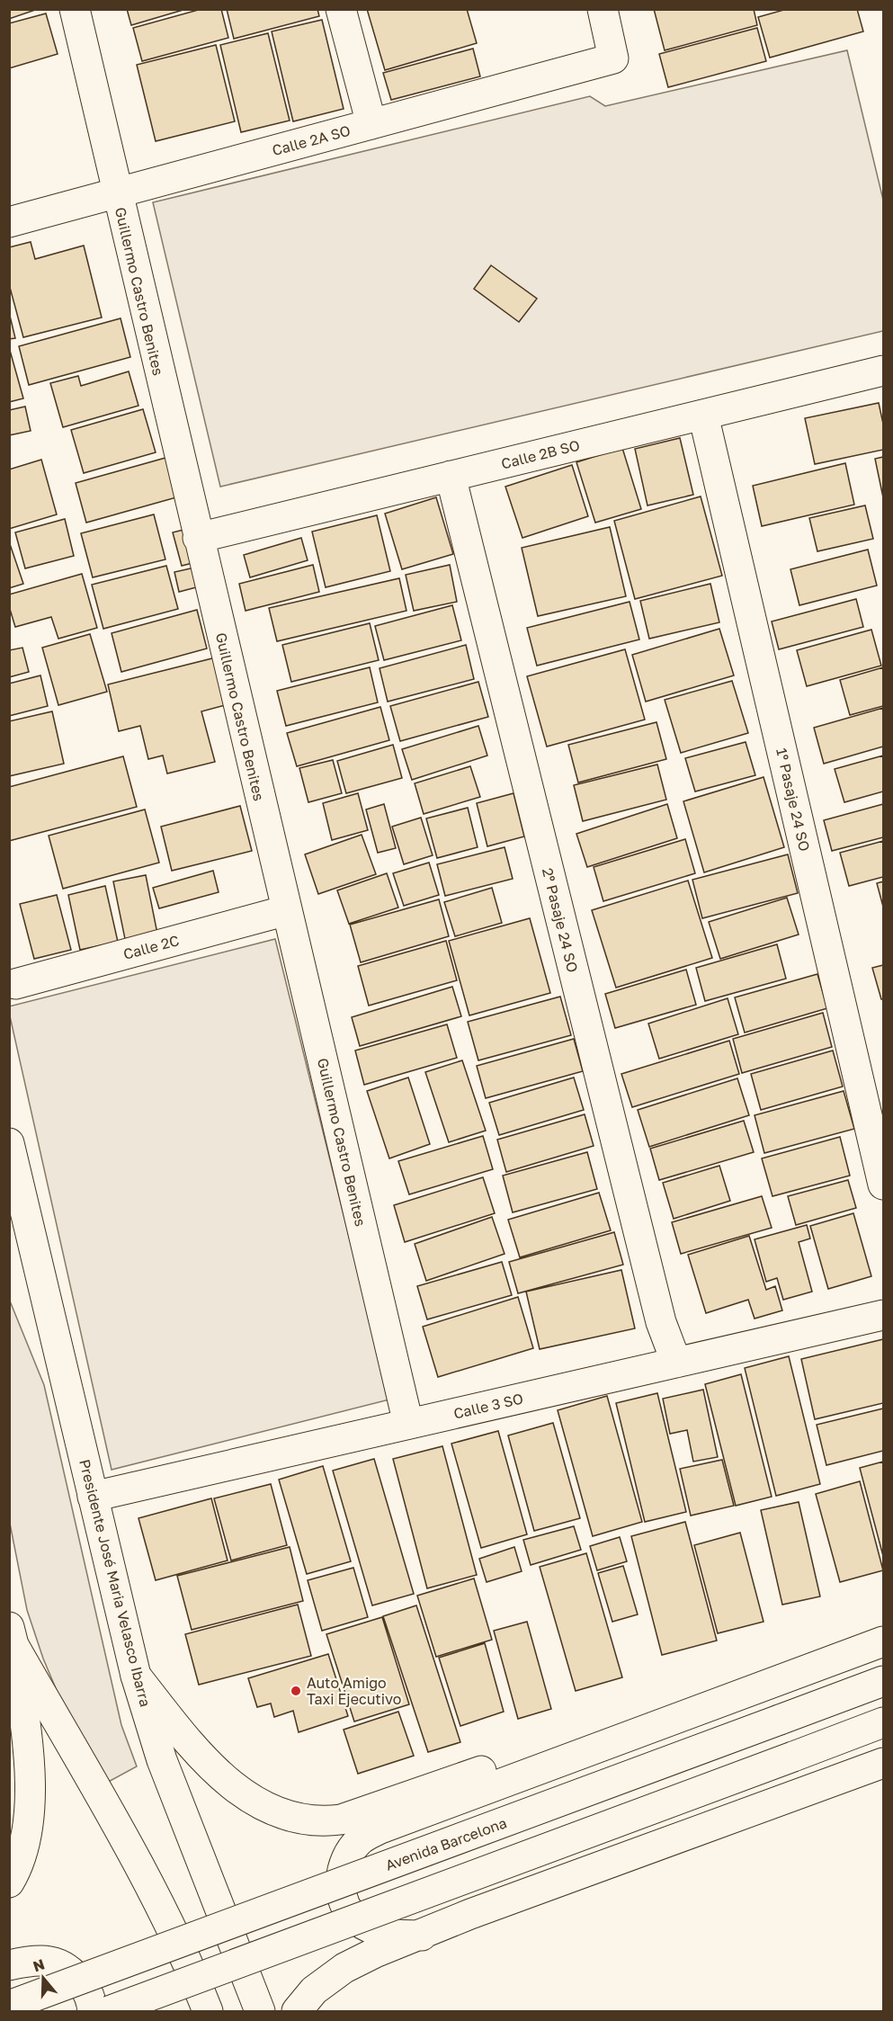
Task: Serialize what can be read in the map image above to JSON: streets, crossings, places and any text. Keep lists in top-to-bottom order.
{
  "streets": {
    "street": [
      "Calle 2A SO",
      "Guillermo Castro Benites",
      "Calle 2B SO",
      "1º Pasaje 24 SO",
      "2º Pasaje 24 SO",
      "Calle 2C",
      "Calle 3 SO",
      "Presidente José Maria Velasco Ibarra",
      "Avenida Barcelona"
    ]
  },
  "crossings": [
    ["Calle 2A SO", "Guillermo Castro Benites"],
    ["Guillermo Castro Benites", "Calle 2B SO"],
    ["Guillermo Castro Benites", "Calle 2C"],
    ["Guillermo Castro Benites", "Calle 3 SO"],
    ["Calle 2B SO", "1º Pasaje 24 SO"],
    ["Calle 2B SO", "2º Pasaje 24 SO"],
    ["2º Pasaje 24 SO", "Calle 3 SO"],
    ["Calle 3 SO", "Presidente José Maria Velasco Ibarra"]
  ],
  "places": ["Auto Amigo Taxi Ejecutivo"],
  "north": "top"
}
